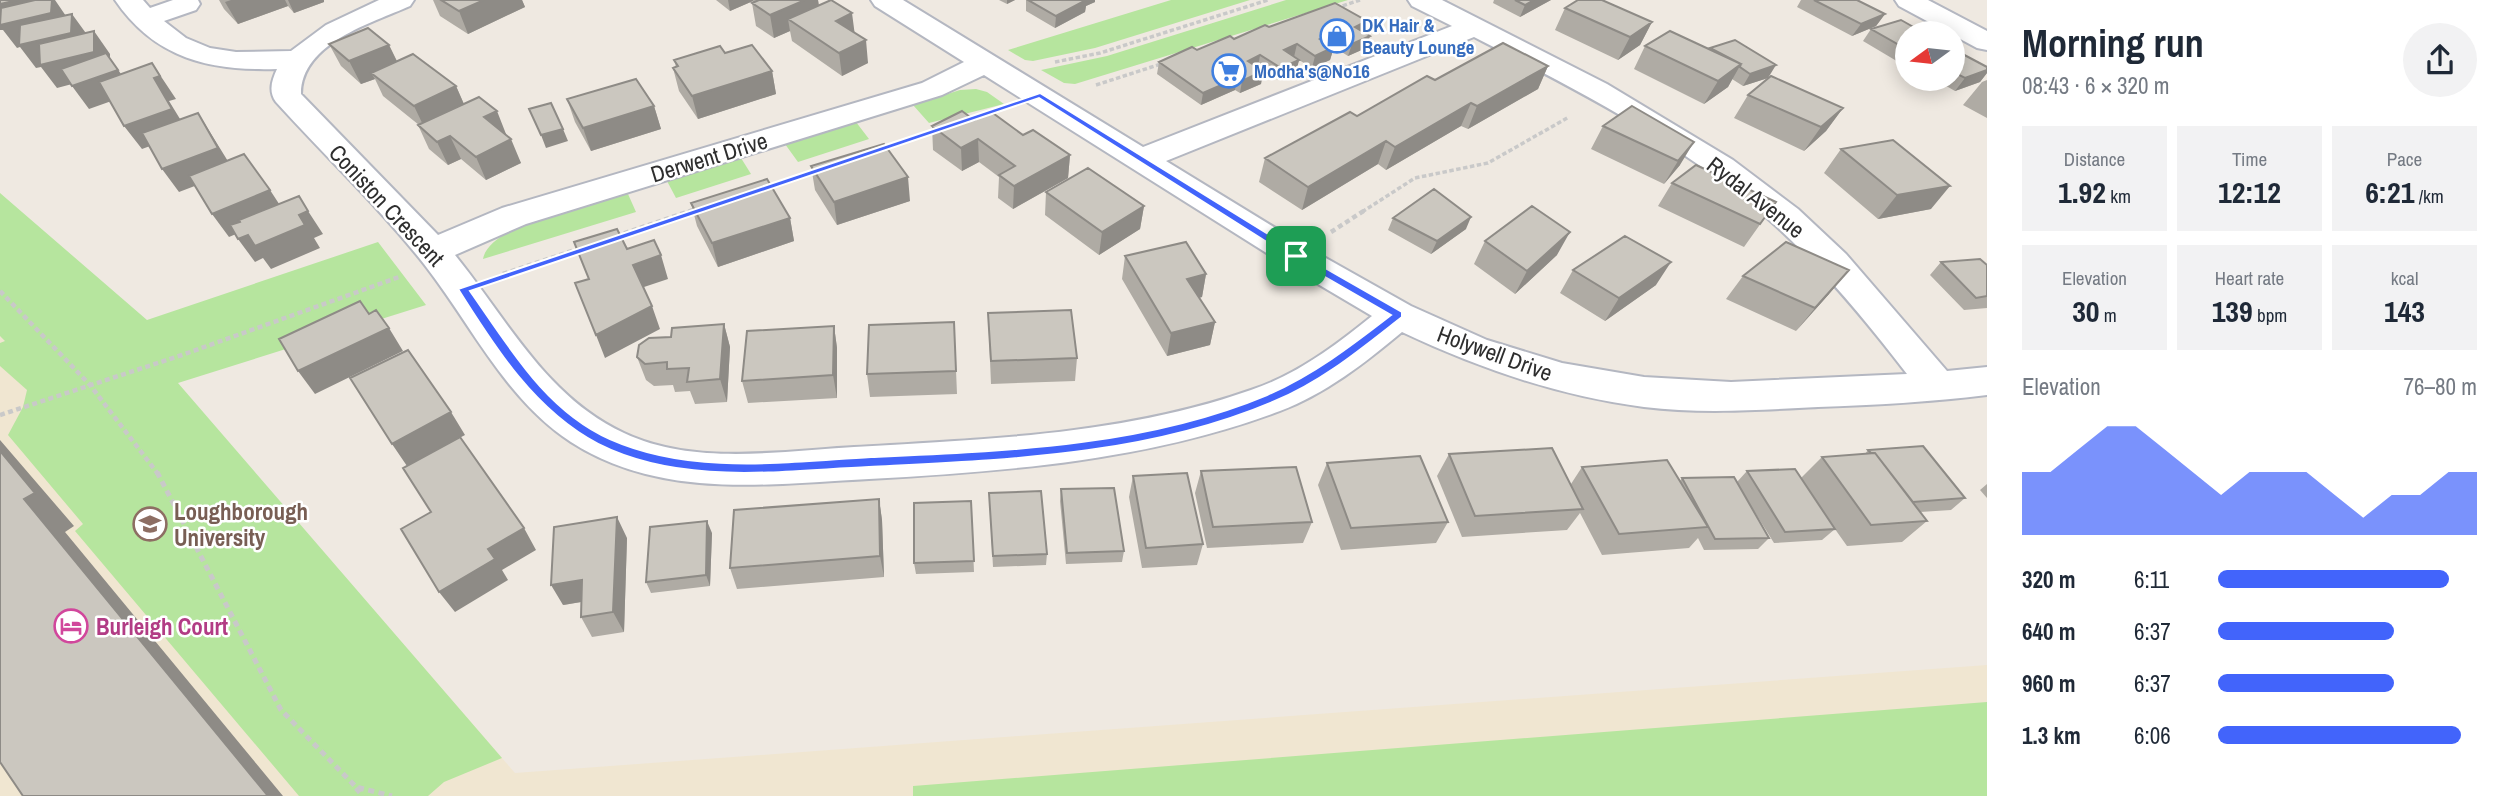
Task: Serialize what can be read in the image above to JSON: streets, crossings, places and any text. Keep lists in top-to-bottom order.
{
  "streets": {
    "street": [
      "Derwent Drive",
      "Rydal Avenue",
      "Coniston Crescent",
      "Holywell Drive"
    ]
  },
  "crossings": [
    ["Derwent Drive", "Coniston Crescent"],
    ["Derwent Drive", "Holywell Drive"],
    ["Rydal Avenue", "Holywell Drive"],
    ["Coniston Crescent", "Holywell Drive"]
  ],
  "places": {
    "shop": ["DK Hair & Beauty Lounge"],
    "supermarket": ["Modha's@No16"],
    "school or university": ["Loughborough University"],
    "hotel": ["Burleigh Court"]
  },
  "north": "left",
  "page": {
    "heading": ["Morning run", "08:43 · 6 × 320 m"],
    "stats": [
      ["Distance", "1.92 km"],
      ["Time", "12:12"],
      ["Pace", "6:21 /km"],
      ["Elevation", "30 m"],
      ["Heart rate", "139 bpm"],
      ["kcal", "143"]
    ],
    "chart": ["Elevation", "76–80 m"],
    "list": [
      {
        "name": "320 m",
        "note": "6:11"
      },
      {
        "name": "640 m",
        "note": "6:37"
      },
      {
        "name": "960 m",
        "note": "6:37"
      },
      {
        "name": "1.3 km",
        "note": "6:06"
      }
    ]
  }
}
